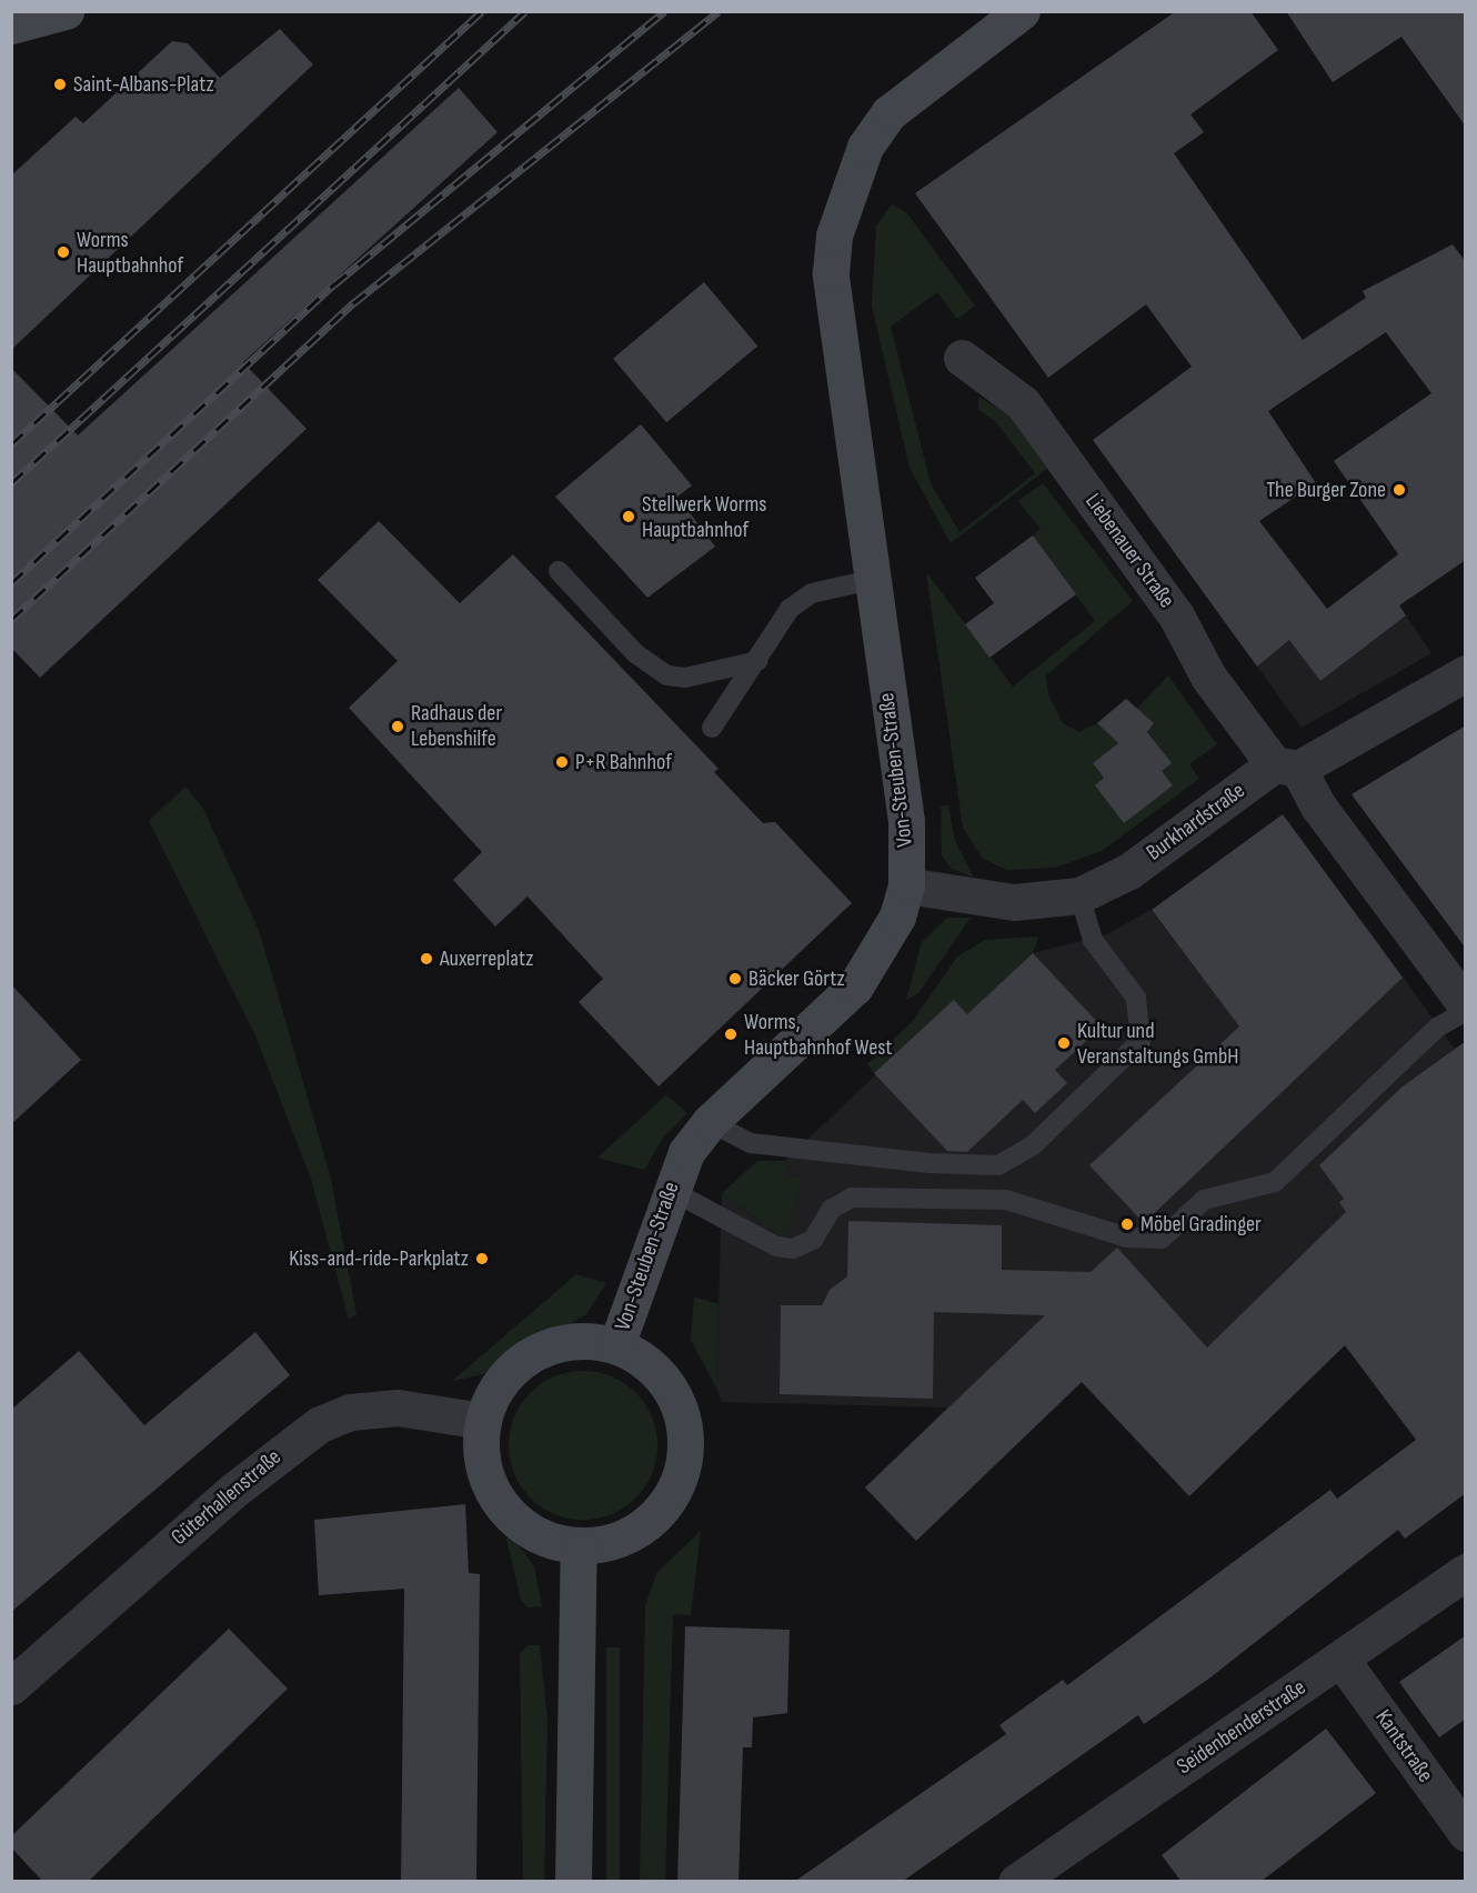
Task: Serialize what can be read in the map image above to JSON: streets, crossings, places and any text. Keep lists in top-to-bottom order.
{
  "streets": {
    "street": [
      "Liebenauer Straße",
      "Von-Steuben-Straße",
      "Burkhardstraße",
      "Güterhallenstraße",
      "Seidenbenderstraße",
      "Kantstraße"
    ]
  },
  "crossings": [
    ["Liebenauer Straße", "Burkhardstraße"],
    ["Von-Steuben-Straße", "Burkhardstraße"],
    ["Von-Steuben-Straße", "Güterhallenstraße"],
    ["Seidenbenderstraße", "Kantstraße"]
  ],
  "places": [
    "Saint-Albans-Platz",
    "Worms Hauptbahnhof",
    "The Burger Zone",
    "Stellwerk Worms Hauptbahnhof",
    "Radhaus der Lebenshilfe",
    "P+R Bahnhof",
    "Auxerreplatz",
    "Bäcker Görtz",
    "Worms, Hauptbahnhof West",
    "Kultur und Veranstaltungs GmbH",
    "Möbel Gradinger",
    "Kiss-and-ride-Parkplatz"
  ]
}
